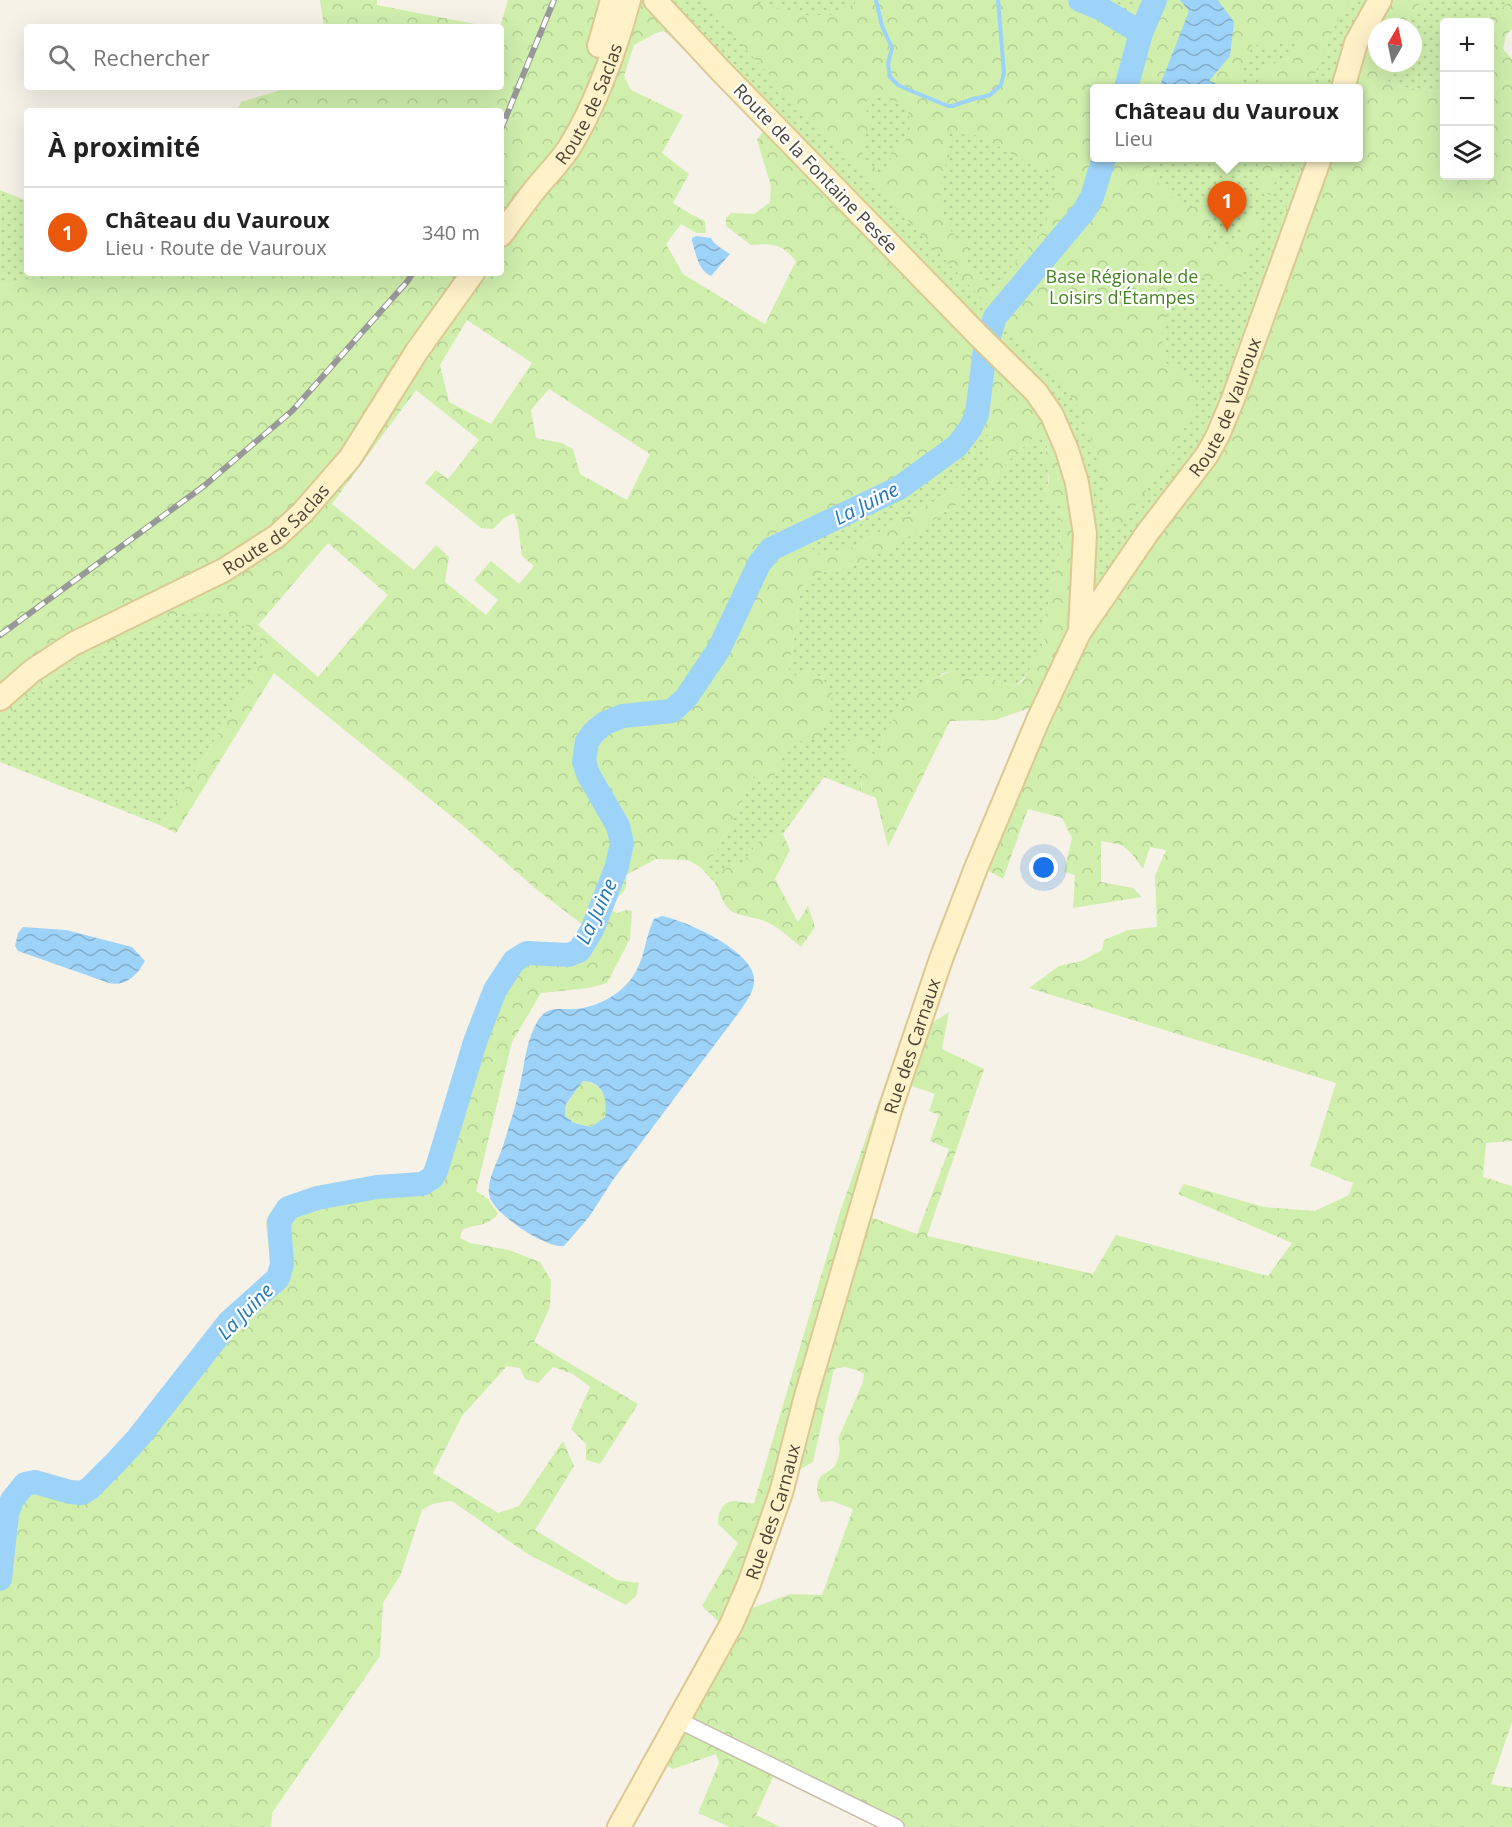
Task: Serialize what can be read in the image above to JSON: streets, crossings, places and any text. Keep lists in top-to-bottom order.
{
  "streets": {
    "street": [
      "Route de Saclas",
      "Route de la Fontaine Pesée",
      "Route de Vauroux",
      "Rue des Carnaux"
    ]
  },
  "crossings": [
    ["Route de la Fontaine Pesée", "Rue des Carnaux"],
    ["Route de Vauroux", "Rue des Carnaux"]
  ],
  "water": ["La Juine"],
  "parks": ["Base Régionale de Loisirs d'Étampes"],
  "north": "top",
  "page": {
    "map_buttons": ["+", "−"],
    "search": "Rechercher",
    "popup": ["Château du Vauroux", "Lieu"],
    "heading": "À proximité",
    "pins": "1",
    "list": [
      {
        "mark": "1",
        "name": "Château du Vauroux",
        "note": "Lieu · Route de Vauroux",
        "value": "340 m"
      }
    ]
  }
}
